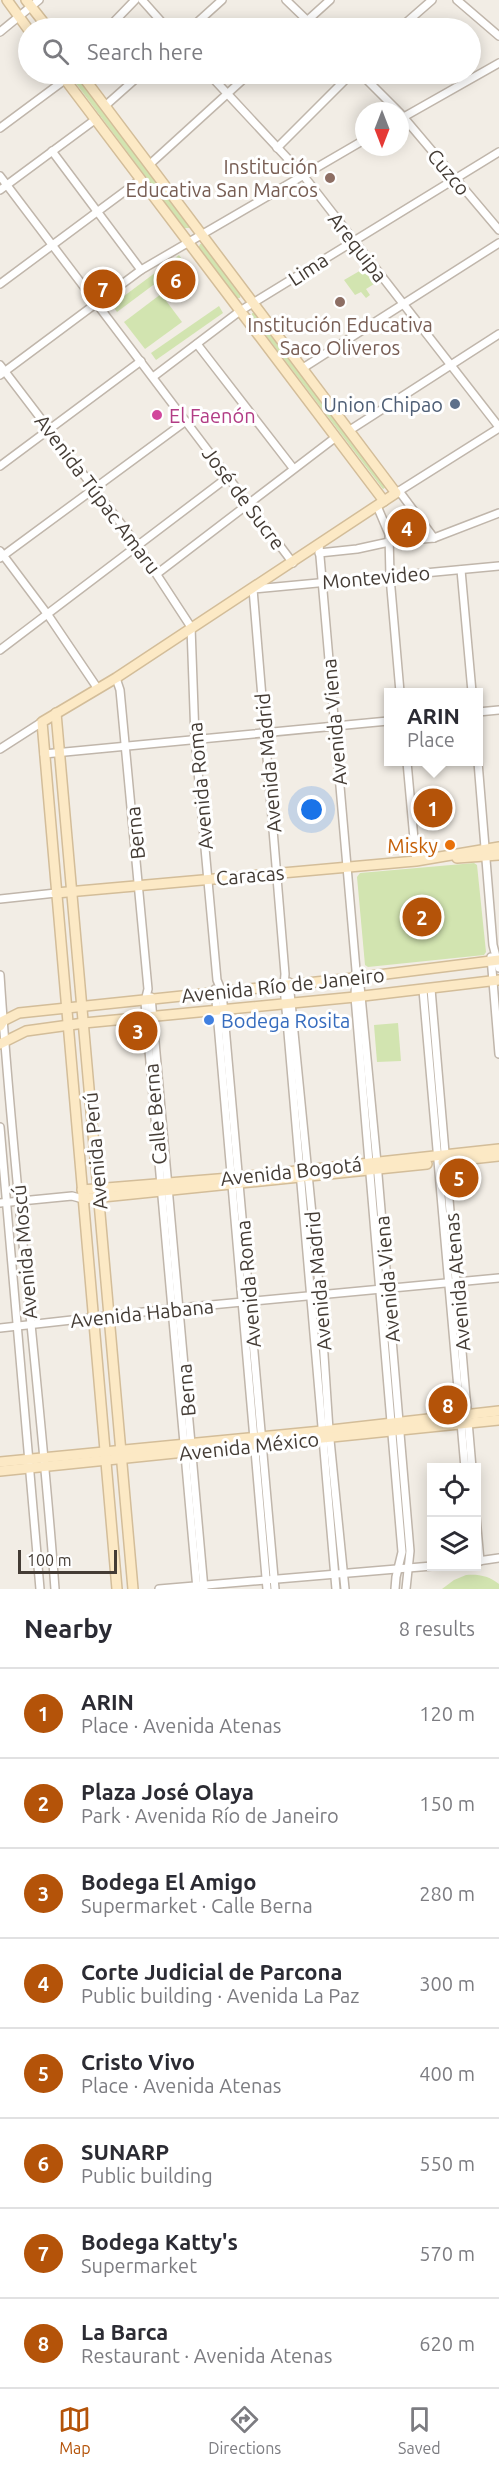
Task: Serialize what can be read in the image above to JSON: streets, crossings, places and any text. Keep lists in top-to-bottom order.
{
  "streets": {
    "street": [
      "Cuzco",
      "Arequipa",
      "Lima",
      "Avenida Túpac Amaru",
      "José de Sucre",
      "Montevideo",
      "Avenida Viena",
      "Avenida Madrid",
      "Avenida Roma",
      "Berna",
      "Caracas",
      "Avenida Río de Janeiro",
      "Calle Berna",
      "Avenida Perú",
      "Avenida Bogotá",
      "Avenida Moscú",
      "Avenida Atenas",
      "Avenida Habana",
      "Avenida México"
    ]
  },
  "crossings": [
    ["Cuzco", "Lima"],
    ["Arequipa", "Lima"],
    ["Lima", "José de Sucre"],
    ["Avenida Túpac Amaru", "Avenida Roma"],
    ["Montevideo", "Avenida Viena"],
    ["Montevideo", "Avenida Madrid"],
    ["Avenida Viena", "Caracas"],
    ["Avenida Viena", "Avenida Río de Janeiro"],
    ["Avenida Viena", "Avenida Bogotá"],
    ["Avenida Viena", "Avenida Habana"],
    ["Avenida Viena", "Avenida México"],
    ["Avenida Madrid", "Caracas"],
    ["Avenida Madrid", "Avenida Río de Janeiro"],
    ["Avenida Madrid", "Avenida Bogotá"],
    ["Avenida Madrid", "Avenida Habana"],
    ["Avenida Madrid", "Avenida México"],
    ["Avenida Roma", "Caracas"],
    ["Avenida Roma", "Avenida Río de Janeiro"],
    ["Avenida Roma", "Avenida Bogotá"],
    ["Avenida Roma", "Avenida Habana"],
    ["Avenida Roma", "Avenida México"],
    ["Berna", "Caracas"],
    ["Berna", "Calle Berna"],
    ["Berna", "Avenida Bogotá"],
    ["Berna", "Avenida Habana"],
    ["Berna", "Avenida México"],
    ["Caracas", "Avenida Perú"],
    ["Avenida Río de Janeiro", "Calle Berna"],
    ["Avenida Río de Janeiro", "Avenida Perú"],
    ["Avenida Río de Janeiro", "Avenida Moscú"],
    ["Avenida Río de Janeiro", "Avenida Atenas"],
    ["Calle Berna", "Avenida Bogotá"],
    ["Avenida Perú", "Avenida Bogotá"],
    ["Avenida Perú", "Avenida Habana"],
    ["Avenida Perú", "Avenida México"],
    ["Avenida Bogotá", "Avenida Atenas"],
    ["Avenida Moscú", "Avenida Habana"],
    ["Avenida Moscú", "Avenida México"],
    ["Avenida Atenas", "Avenida Habana"],
    ["Avenida Atenas", "Avenida México"]
  ],
  "places": [
    "Institución Educativa San Marcos",
    "Institución Educativa Saco Oliveros",
    "Union Chipao",
    "El Faenón",
    "Misky",
    "Bodega Rosita"
  ],
  "scale_bar": "100 m",
  "north": "bottom",
  "page": {
    "search": "Search here",
    "pins": [
      "6",
      "7",
      "4",
      "1",
      "2",
      "3",
      "5",
      "8"
    ],
    "popup": ["ARIN", "Place"],
    "scale": "100 m",
    "heading": ["Nearby", "8 results"],
    "list": [
      {
        "mark": "1",
        "name": "ARIN",
        "note": "Place · Avenida Atenas",
        "value": "120 m"
      },
      {
        "mark": "2",
        "name": "Plaza José Olaya",
        "note": "Park · Avenida Río de Janeiro",
        "value": "150 m"
      },
      {
        "mark": "3",
        "name": "Bodega El Amigo",
        "note": "Supermarket · Calle Berna",
        "value": "280 m"
      },
      {
        "mark": "4",
        "name": "Corte Judicial de Parcona",
        "note": "Public building · Avenida La Paz",
        "value": "300 m"
      },
      {
        "mark": "5",
        "name": "Cristo Vivo",
        "note": "Place · Avenida Atenas",
        "value": "400 m"
      },
      {
        "mark": "6",
        "name": "SUNARP",
        "note": "Public building",
        "value": "550 m"
      },
      {
        "mark": "7",
        "name": "Bodega Katty's",
        "note": "Supermarket",
        "value": "570 m"
      },
      {
        "mark": "8",
        "name": "La Barca",
        "note": "Restaurant · Avenida Atenas",
        "value": "620 m"
      }
    ],
    "nav": ["Map", "Directions", "Saved"]
  }
}
